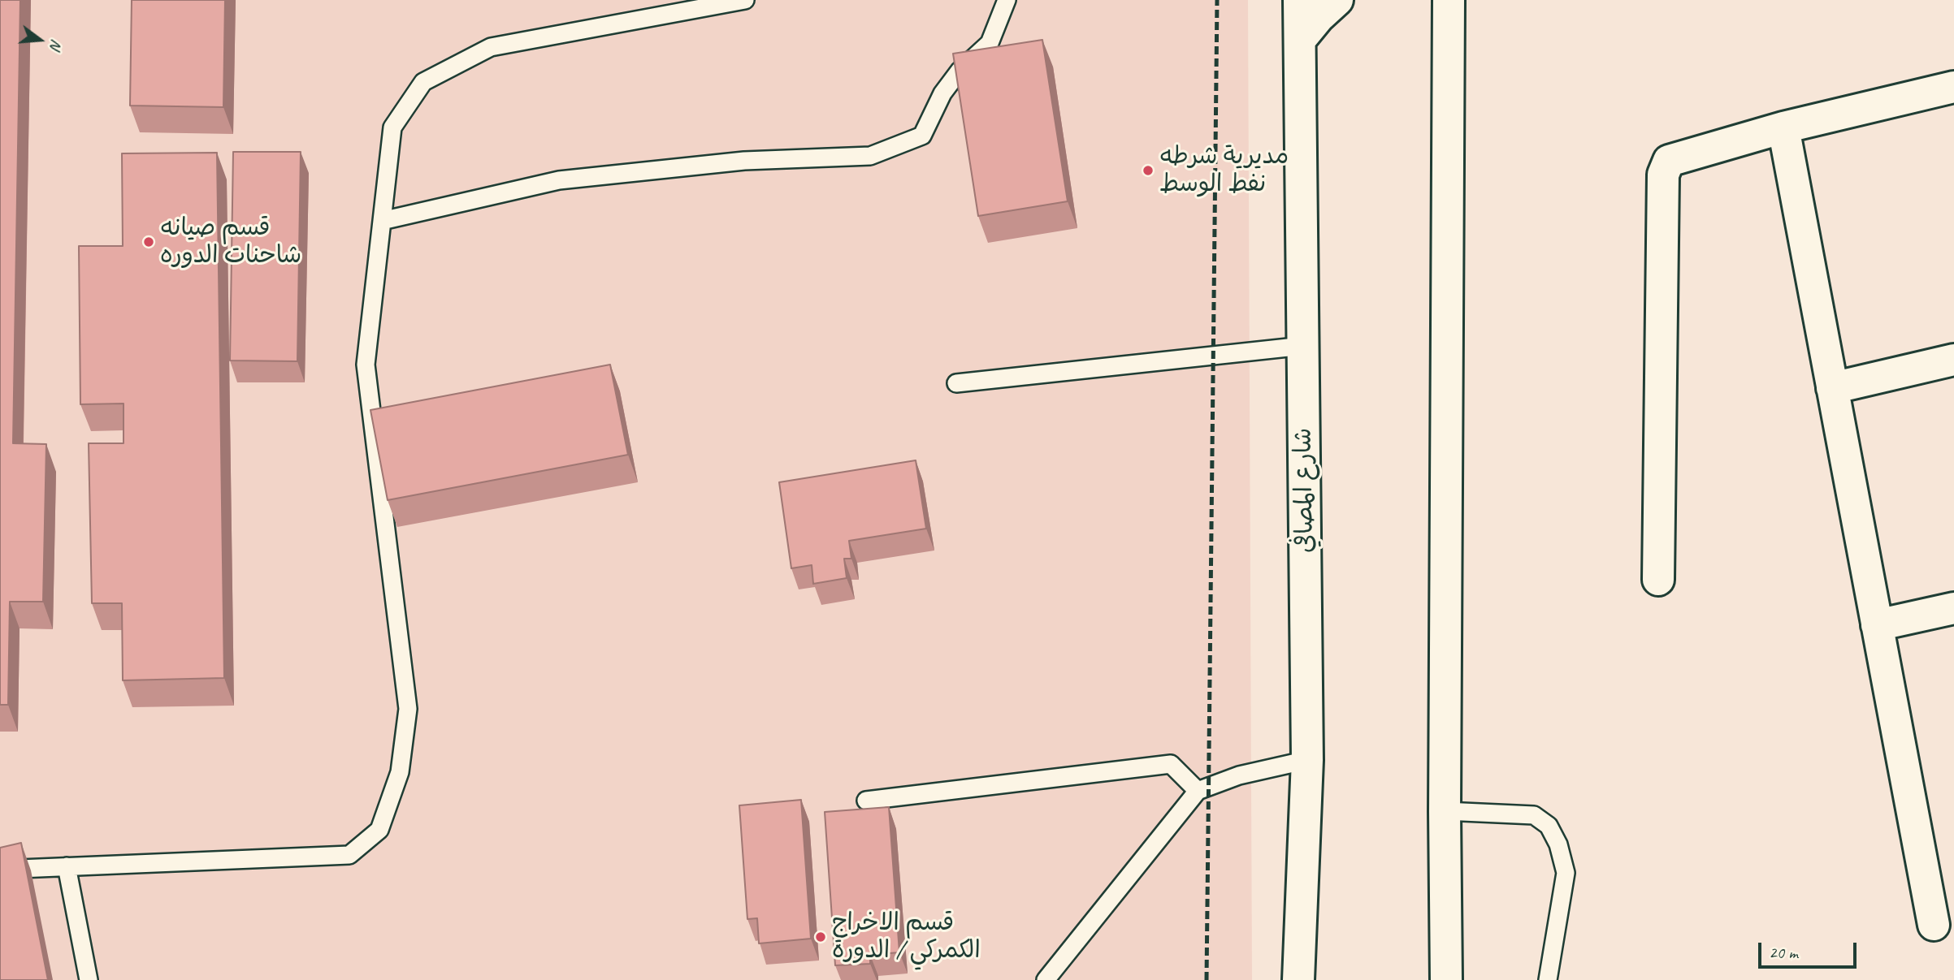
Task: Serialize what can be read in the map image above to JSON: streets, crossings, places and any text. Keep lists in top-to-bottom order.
{
  "streets": {
    "main road": ["شارع المصافي"]
  },
  "places": ["مديرية شرطه نفط الوسط", "قسم صيانه شاحنات الدوره", "قسم الاخراج الكمركي / الدورة"],
  "scale_bar": "20 m",
  "north": "right"
}
